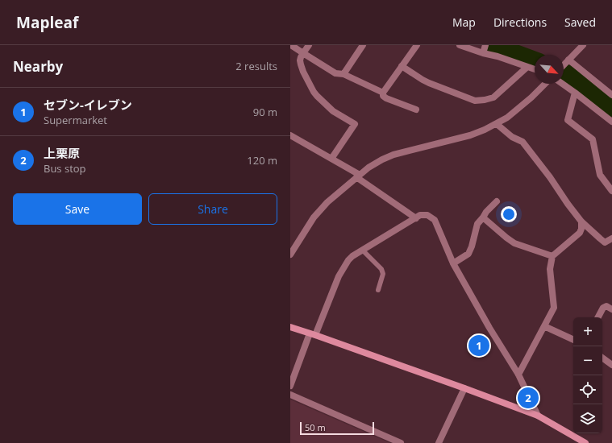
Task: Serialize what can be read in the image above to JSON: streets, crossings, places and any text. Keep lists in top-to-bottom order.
{
  "scale_bar": "50 m",
  "north": "bottom right",
  "page": {
    "header": "Mapleaf",
    "nav": ["Map", "Directions", "Saved"],
    "heading": ["Nearby", "2 results"],
    "list": [
      {
        "mark": "1",
        "name": "セブン-イレブン",
        "note": "Supermarket",
        "value": "90 m"
      },
      {
        "mark": "2",
        "name": "上栗原",
        "note": "Bus stop",
        "value": "120 m"
      }
    ],
    "buttons": ["Save", "Share"],
    "map_buttons": ["+", "−"],
    "pins": ["1", "2"],
    "scale": "50 m"
  }
}
